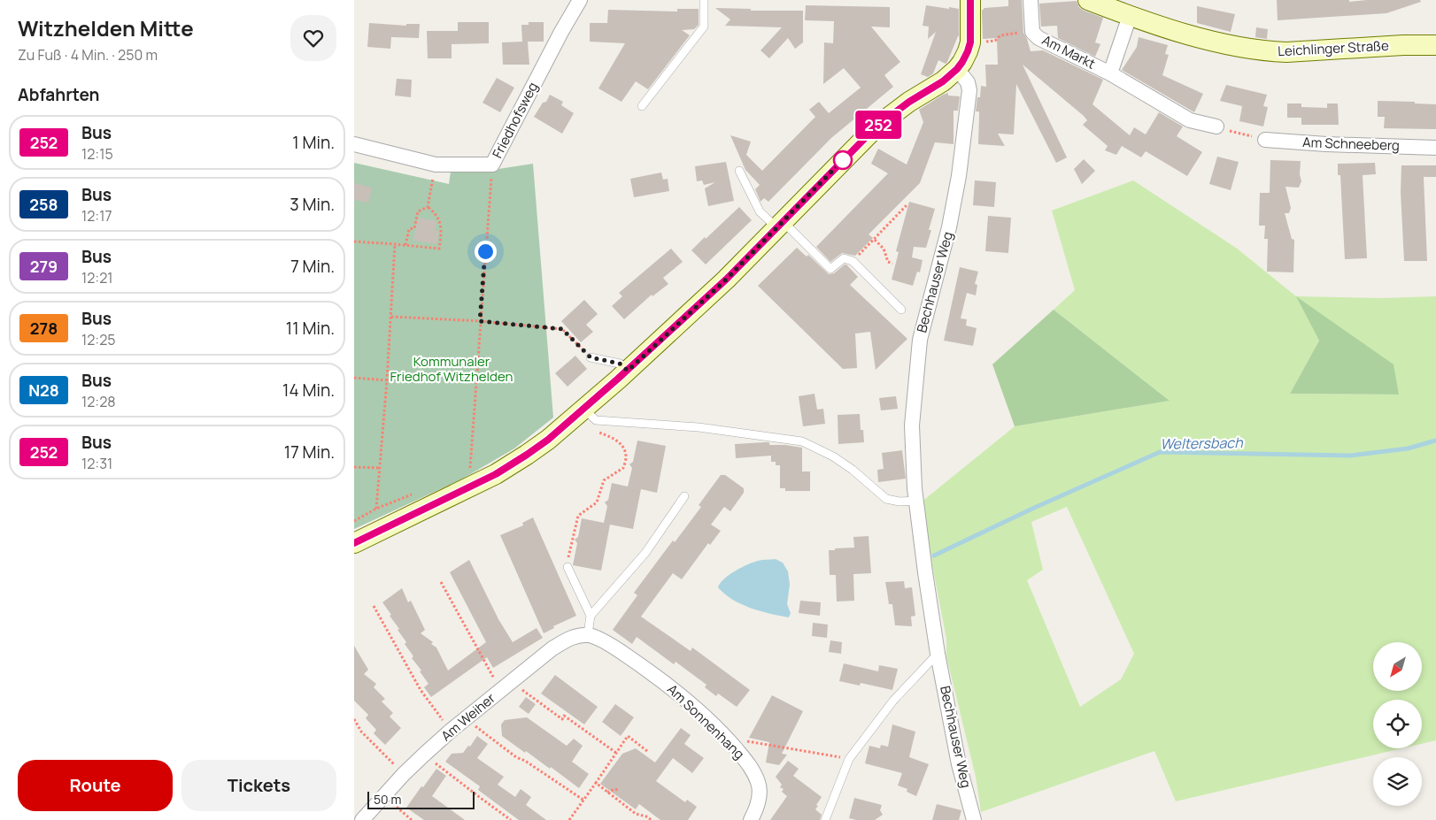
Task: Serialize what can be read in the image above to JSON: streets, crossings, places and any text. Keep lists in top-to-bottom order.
{
  "streets": {
    "main road": ["Leichlinger Straße"],
    "street": [
      "Am Markt",
      "Friedhofsweg",
      "Am Schneeberg",
      "Bechhauser Weg",
      "Am Weiher",
      "Am Sonnenhang"
    ]
  },
  "crossings": [
    ["Leichlinger Straße", "Am Markt"],
    ["Am Weiher", "Am Sonnenhang"]
  ],
  "water": ["Weltersbach"],
  "parks": ["Kommunaler Friedhof Witzhelden"],
  "lines": ["bus line 252"],
  "scale_bar": "50 m",
  "north": "bottom left",
  "page": {
    "heading": [
      ["Witzhelden Mitte", "Zu Fuß · 4 Min. · 250 m"],
      "Abfahrten"
    ],
    "on_map": "252",
    "list": [
      {
        "mark": "252",
        "name": "Bus",
        "note": "12:15",
        "value": "1 Min."
      },
      {
        "mark": "258",
        "name": "Bus",
        "note": "12:17",
        "value": "3 Min."
      },
      {
        "mark": "279",
        "name": "Bus",
        "note": "12:21",
        "value": "7 Min."
      },
      {
        "mark": "278",
        "name": "Bus",
        "note": "12:25",
        "value": "11 Min."
      },
      {
        "mark": "N28",
        "name": "Bus",
        "note": "12:28",
        "value": "14 Min."
      },
      {
        "mark": "252",
        "name": "Bus",
        "note": "12:31",
        "value": "17 Min."
      }
    ],
    "buttons": ["Route", "Tickets"],
    "scale": "50 m"
  }
}
